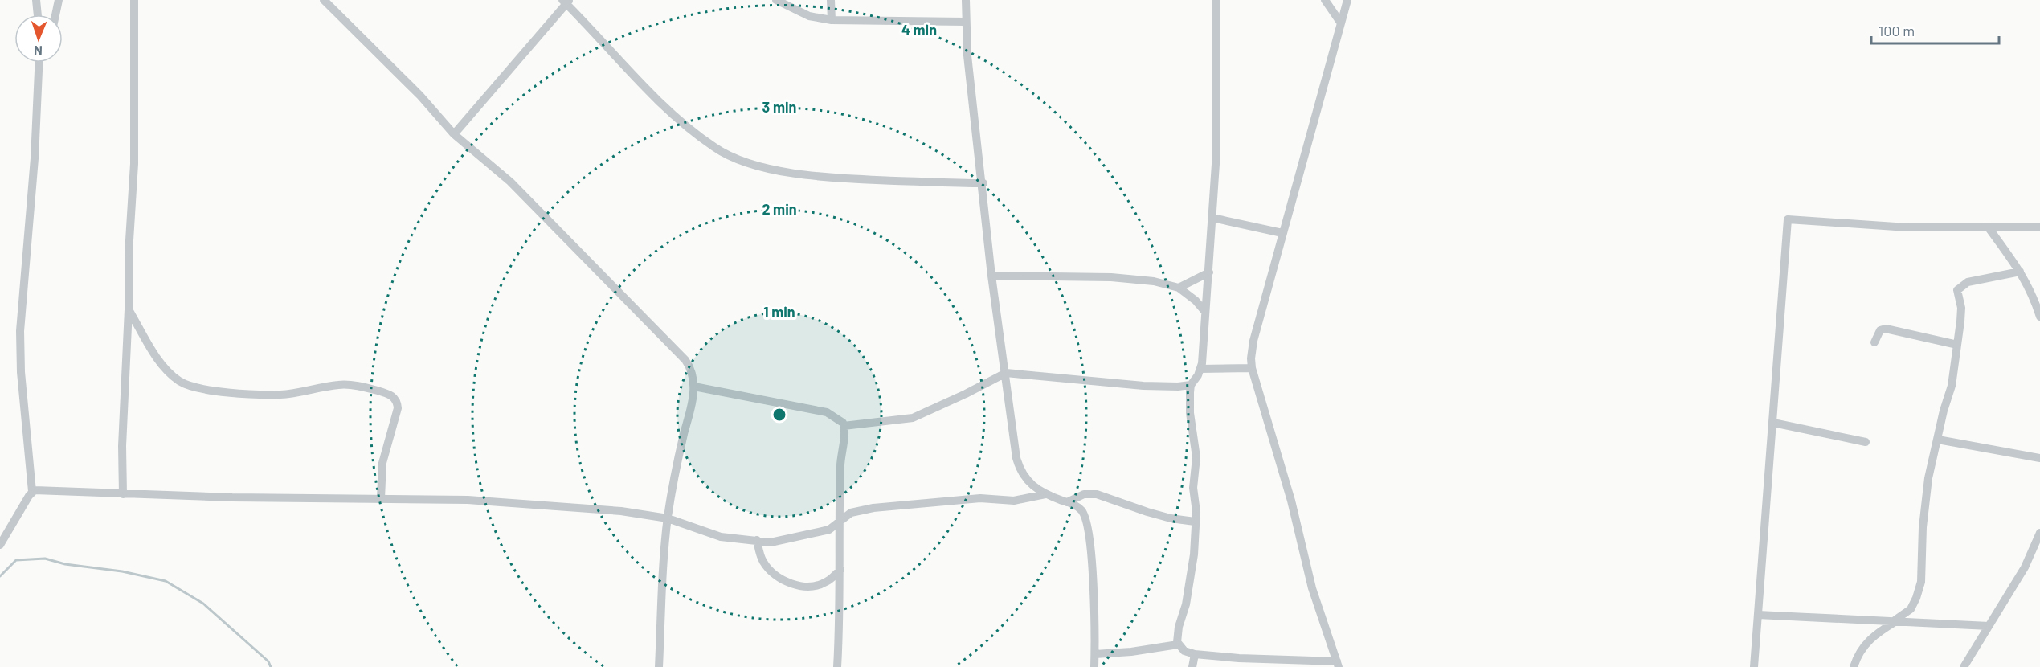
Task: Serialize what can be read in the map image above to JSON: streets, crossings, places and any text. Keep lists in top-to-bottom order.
{
  "scale_bar": "100 m",
  "north": "bottom",
  "rings": [
    "4 min",
    "3 min",
    "2 min",
    "1 min"
  ]
}
